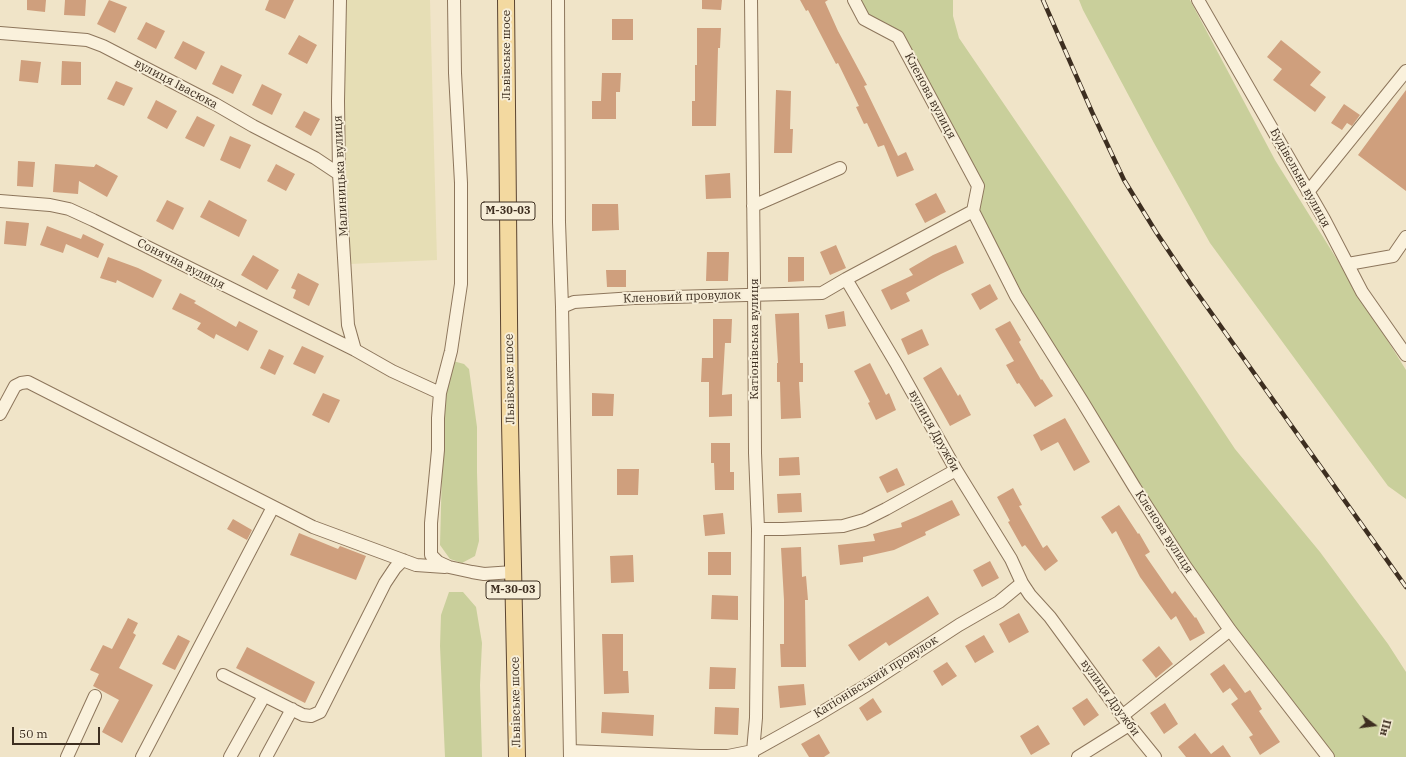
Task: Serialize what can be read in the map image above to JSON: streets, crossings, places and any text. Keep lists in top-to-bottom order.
{
  "streets": {
    "main road": ["Львівське шосе", "М-30-03"],
    "street": [
      "вулиця Івасюка",
      "Кленова вулиця",
      "Малиницька вулиця",
      "Будівельна вулиця",
      "Сонячна вулиця",
      "Кленовий провулок",
      "Катіонівська вулиця",
      "вулиця Дружби",
      "Катіонівський провулок"
    ]
  },
  "crossings": [
    ["вулиця Івасюка", "Малиницька вулиця"],
    ["Кленова вулиця", "Кленовий провулок"],
    ["Малиницька вулиця", "Сонячна вулиця"],
    ["Кленовий провулок", "Катіонівська вулиця"],
    ["Кленовий провулок", "вулиця Дружби"],
    ["Катіонівська вулиця", "Катіонівський провулок"],
    ["вулиця Дружби", "Катіонівський провулок"]
  ],
  "scale_bar": "50 m",
  "north": "right"
}
